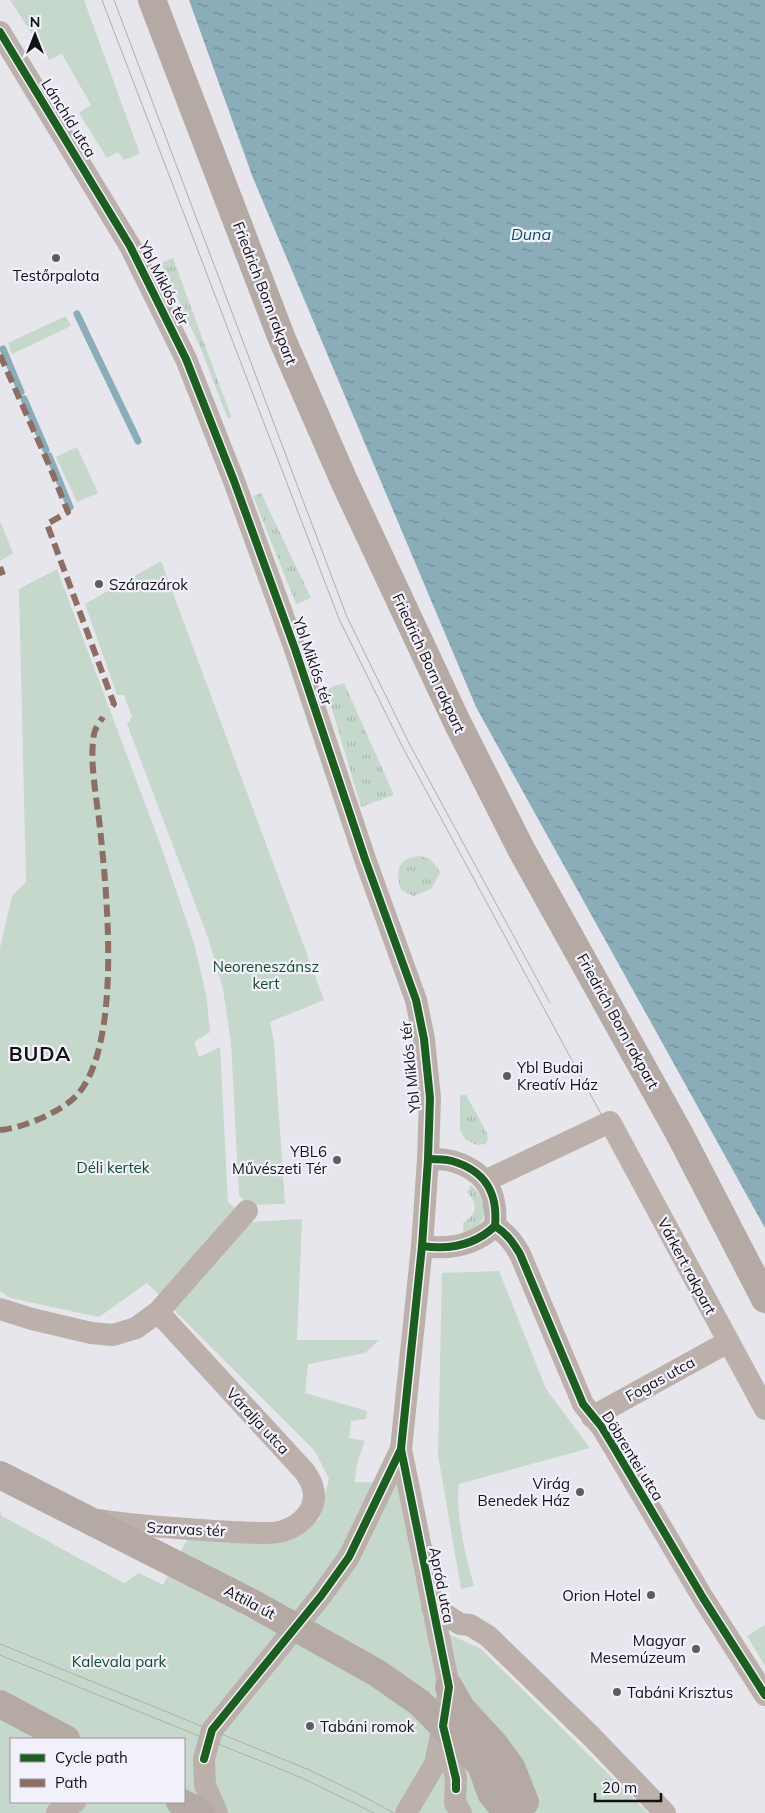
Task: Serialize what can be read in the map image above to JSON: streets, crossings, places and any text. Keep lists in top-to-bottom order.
{
  "streets": {
    "main road": ["Friedrich Born rakpart", "Attila út"],
    "street": [
      "Lánchíd utca",
      "Ybl Miklós tér",
      "Várkert rakpart",
      "Fogas utca",
      "Váralja utca",
      "Döbrentei utca",
      "Szarvas tér",
      "Apród utca"
    ]
  },
  "crossings": [
    ["Lánchíd utca", "Ybl Miklós tér"],
    ["Ybl Miklós tér", "Apród utca"],
    ["Várkert rakpart", "Fogas utca"],
    ["Fogas utca", "Döbrentei utca"],
    ["Váralja utca", "Szarvas tér"],
    ["Szarvas tér", "Attila út"],
    ["Apród utca", "Attila út"]
  ],
  "districts": ["BUDA"],
  "water": ["Duna"],
  "parks": ["Neoreneszánsz kert", "Déli kertek", "Kalevala park"],
  "places": [
    "Testőrpalota",
    "Szárazárok",
    "Ybl Budai Kreatív Ház",
    "YBL6 Művészeti Tér",
    "Virág Benedek Ház",
    "Orion Hotel",
    "Magyar Mesemúzeum",
    "Tabáni Krisztus",
    "Tabáni romok"
  ],
  "legend": ["Cycle path", "Path"],
  "scale_bar": "20 m",
  "north": "top"
}
